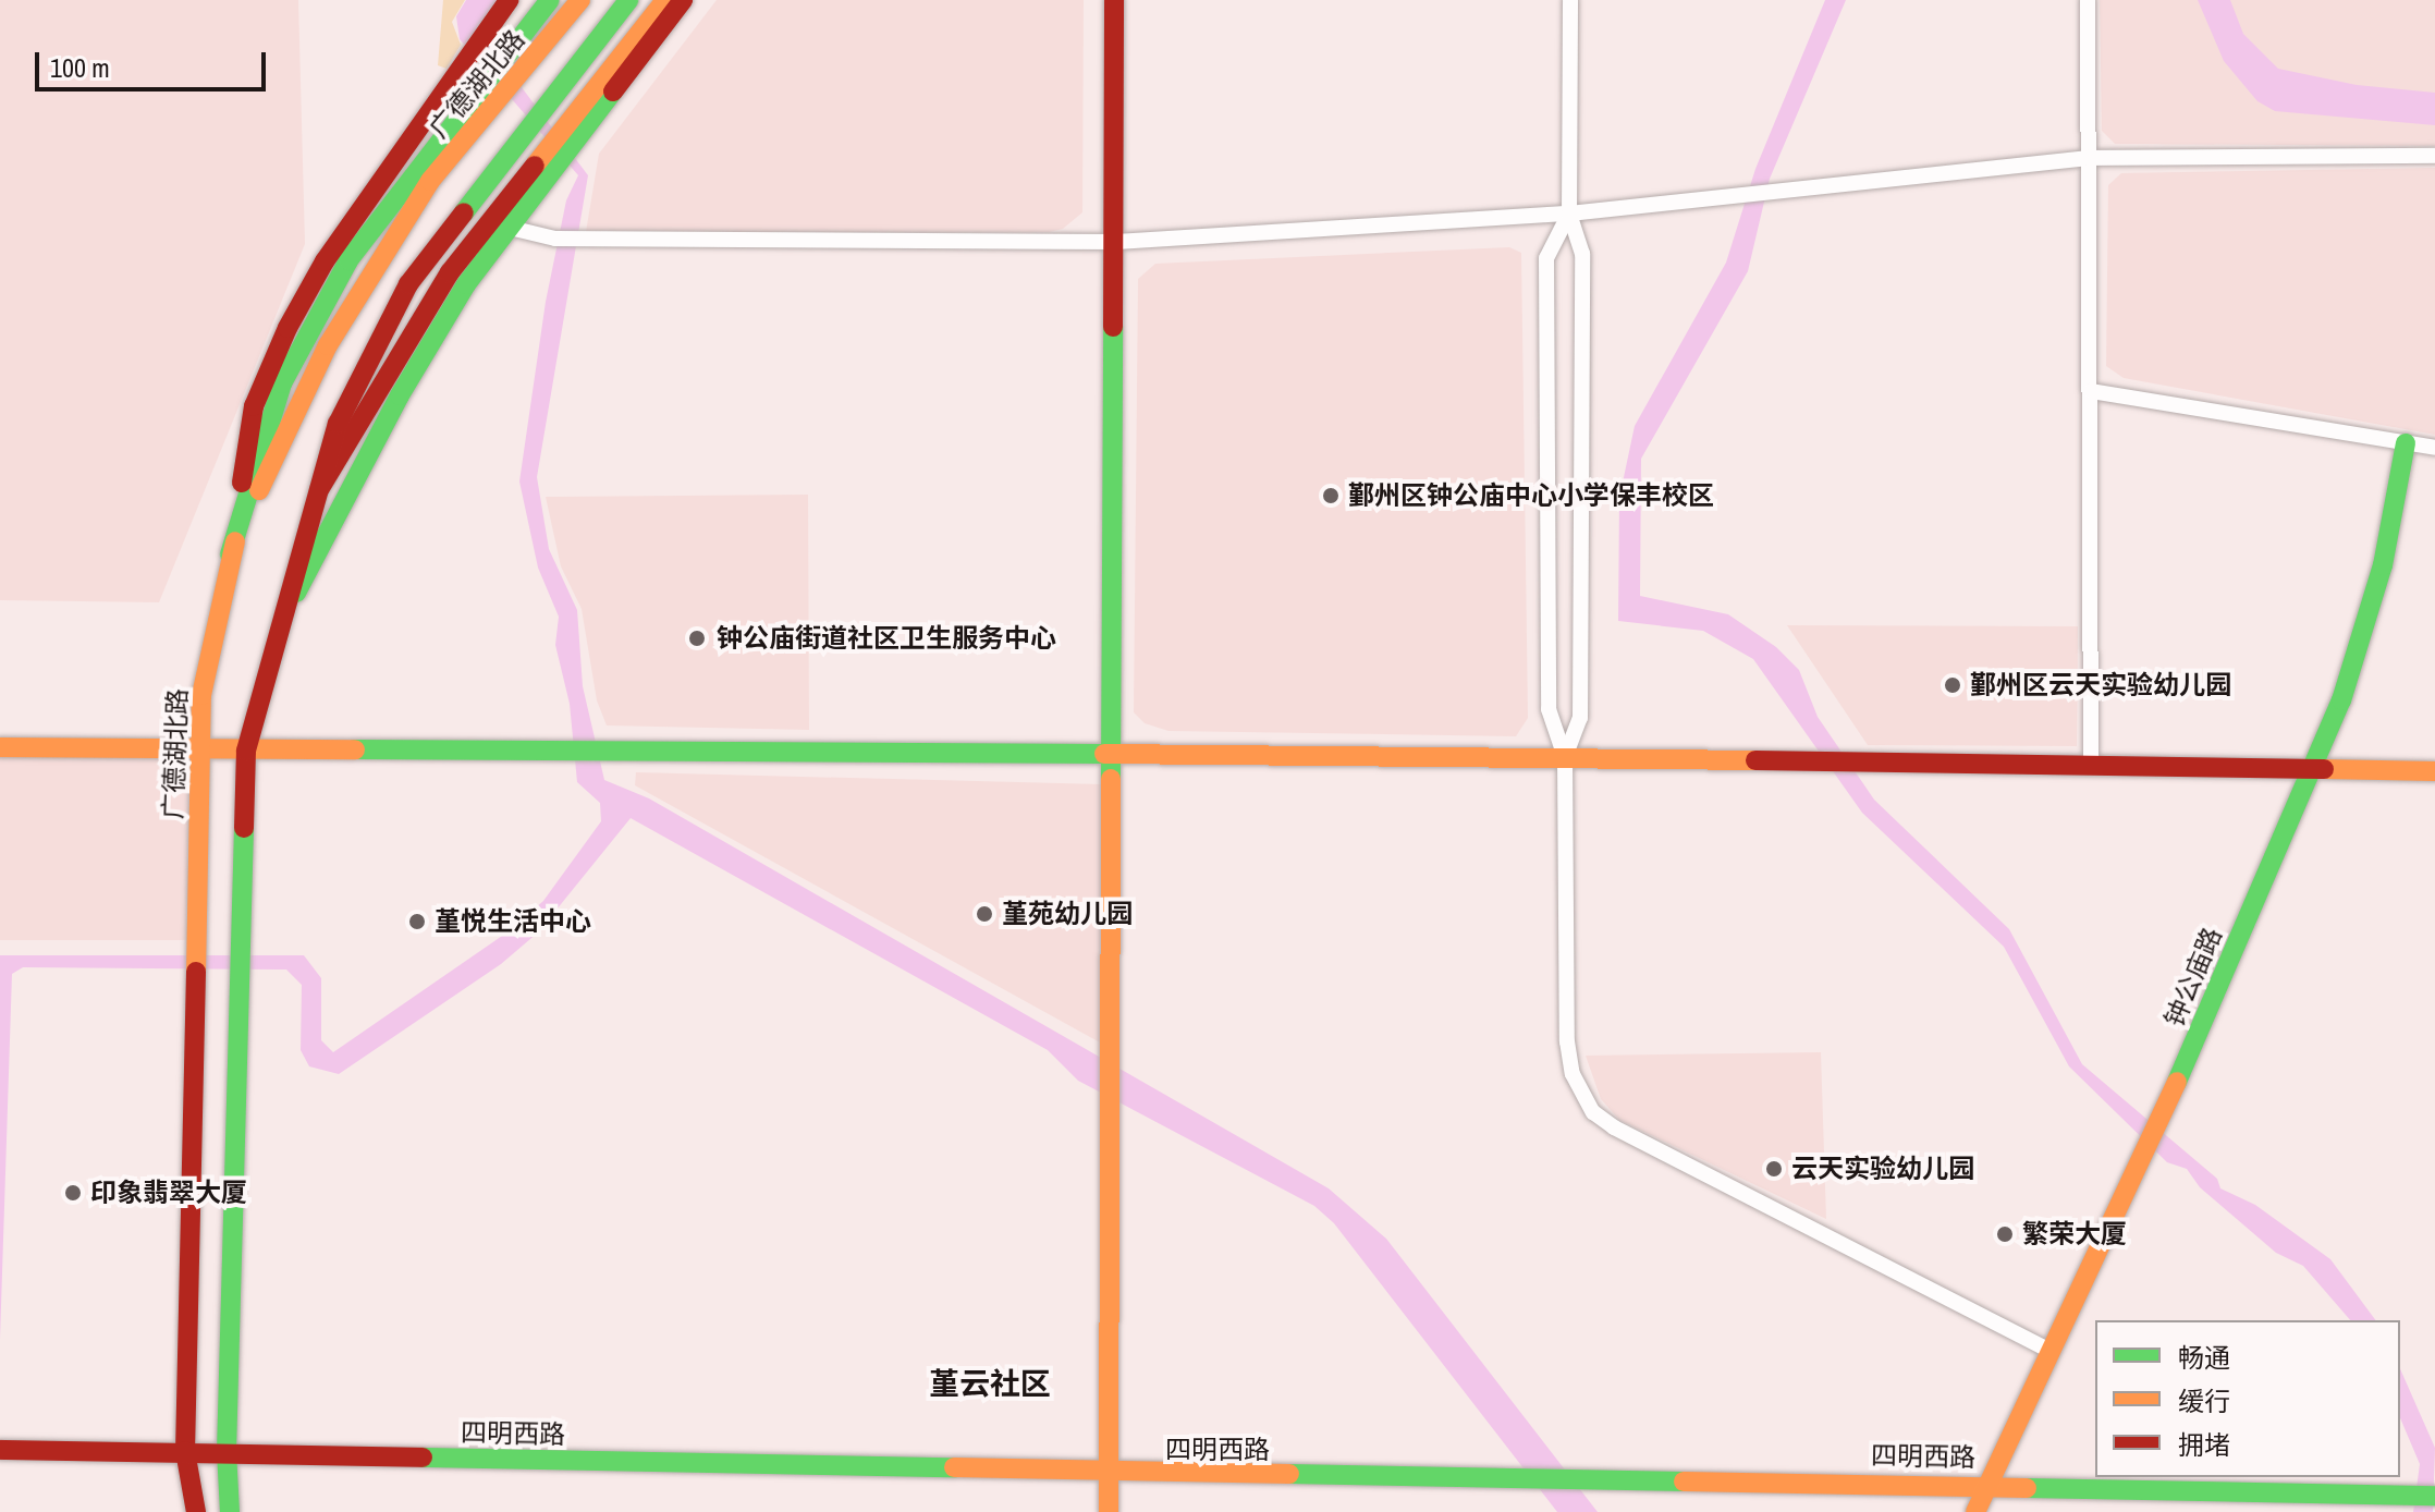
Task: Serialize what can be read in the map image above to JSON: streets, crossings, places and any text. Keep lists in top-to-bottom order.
{
  "streets": {
    "main road": ["广德湖北路", "钟公庙路", "四明西路"]
  },
  "crossings": [
    ["广德湖北路", "四明西路"],
    ["钟公庙路", "四明西路"]
  ],
  "districts": ["堇云社区"],
  "places": [
    "鄞州区钟公庙中心小学保丰校区",
    "钟公庙街道社区卫生服务中心",
    "鄞州区云天实验幼儿园",
    "堇苑幼儿园",
    "堇悦生活中心",
    "云天实验幼儿园",
    "印象翡翠大厦",
    "繁荣大厦"
  ],
  "legend": ["畅通", "缓行", "拥堵"],
  "scale_bar": "100 m"
}
